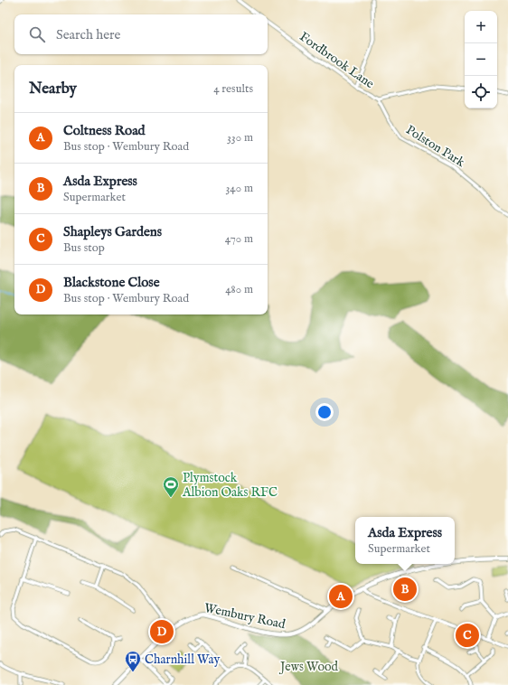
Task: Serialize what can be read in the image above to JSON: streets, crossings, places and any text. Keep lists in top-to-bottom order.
{
  "streets": {
    "street": ["Fordbrook Lane", "Polston Park", "Wembury Road"]
  },
  "crossings": [
    ["Fordbrook Lane", "Polston Park"]
  ],
  "parks": ["Jews Wood"],
  "places": {
    "sports": ["Plymstock Albion Oaks RFC"],
    "bus stop": ["Charnhill Way"]
  },
  "page": {
    "map_buttons": ["+", "−"],
    "search": "Search here",
    "heading": ["Nearby", "4 results"],
    "list": [
      {
        "mark": "A",
        "name": "Coltness Road",
        "note": "Bus stop · Wembury Road",
        "value": "330 m"
      },
      {
        "mark": "B",
        "name": "Asda Express",
        "note": "Supermarket",
        "value": "340 m"
      },
      {
        "mark": "C",
        "name": "Shapleys Gardens",
        "note": "Bus stop",
        "value": "470 m"
      },
      {
        "mark": "D",
        "name": "Blackstone Close",
        "note": "Bus stop · Wembury Road",
        "value": "480 m"
      }
    ],
    "popup": ["Asda Express", "Supermarket"],
    "pins": [
      "B",
      "A",
      "D",
      "C"
    ]
  }
}
